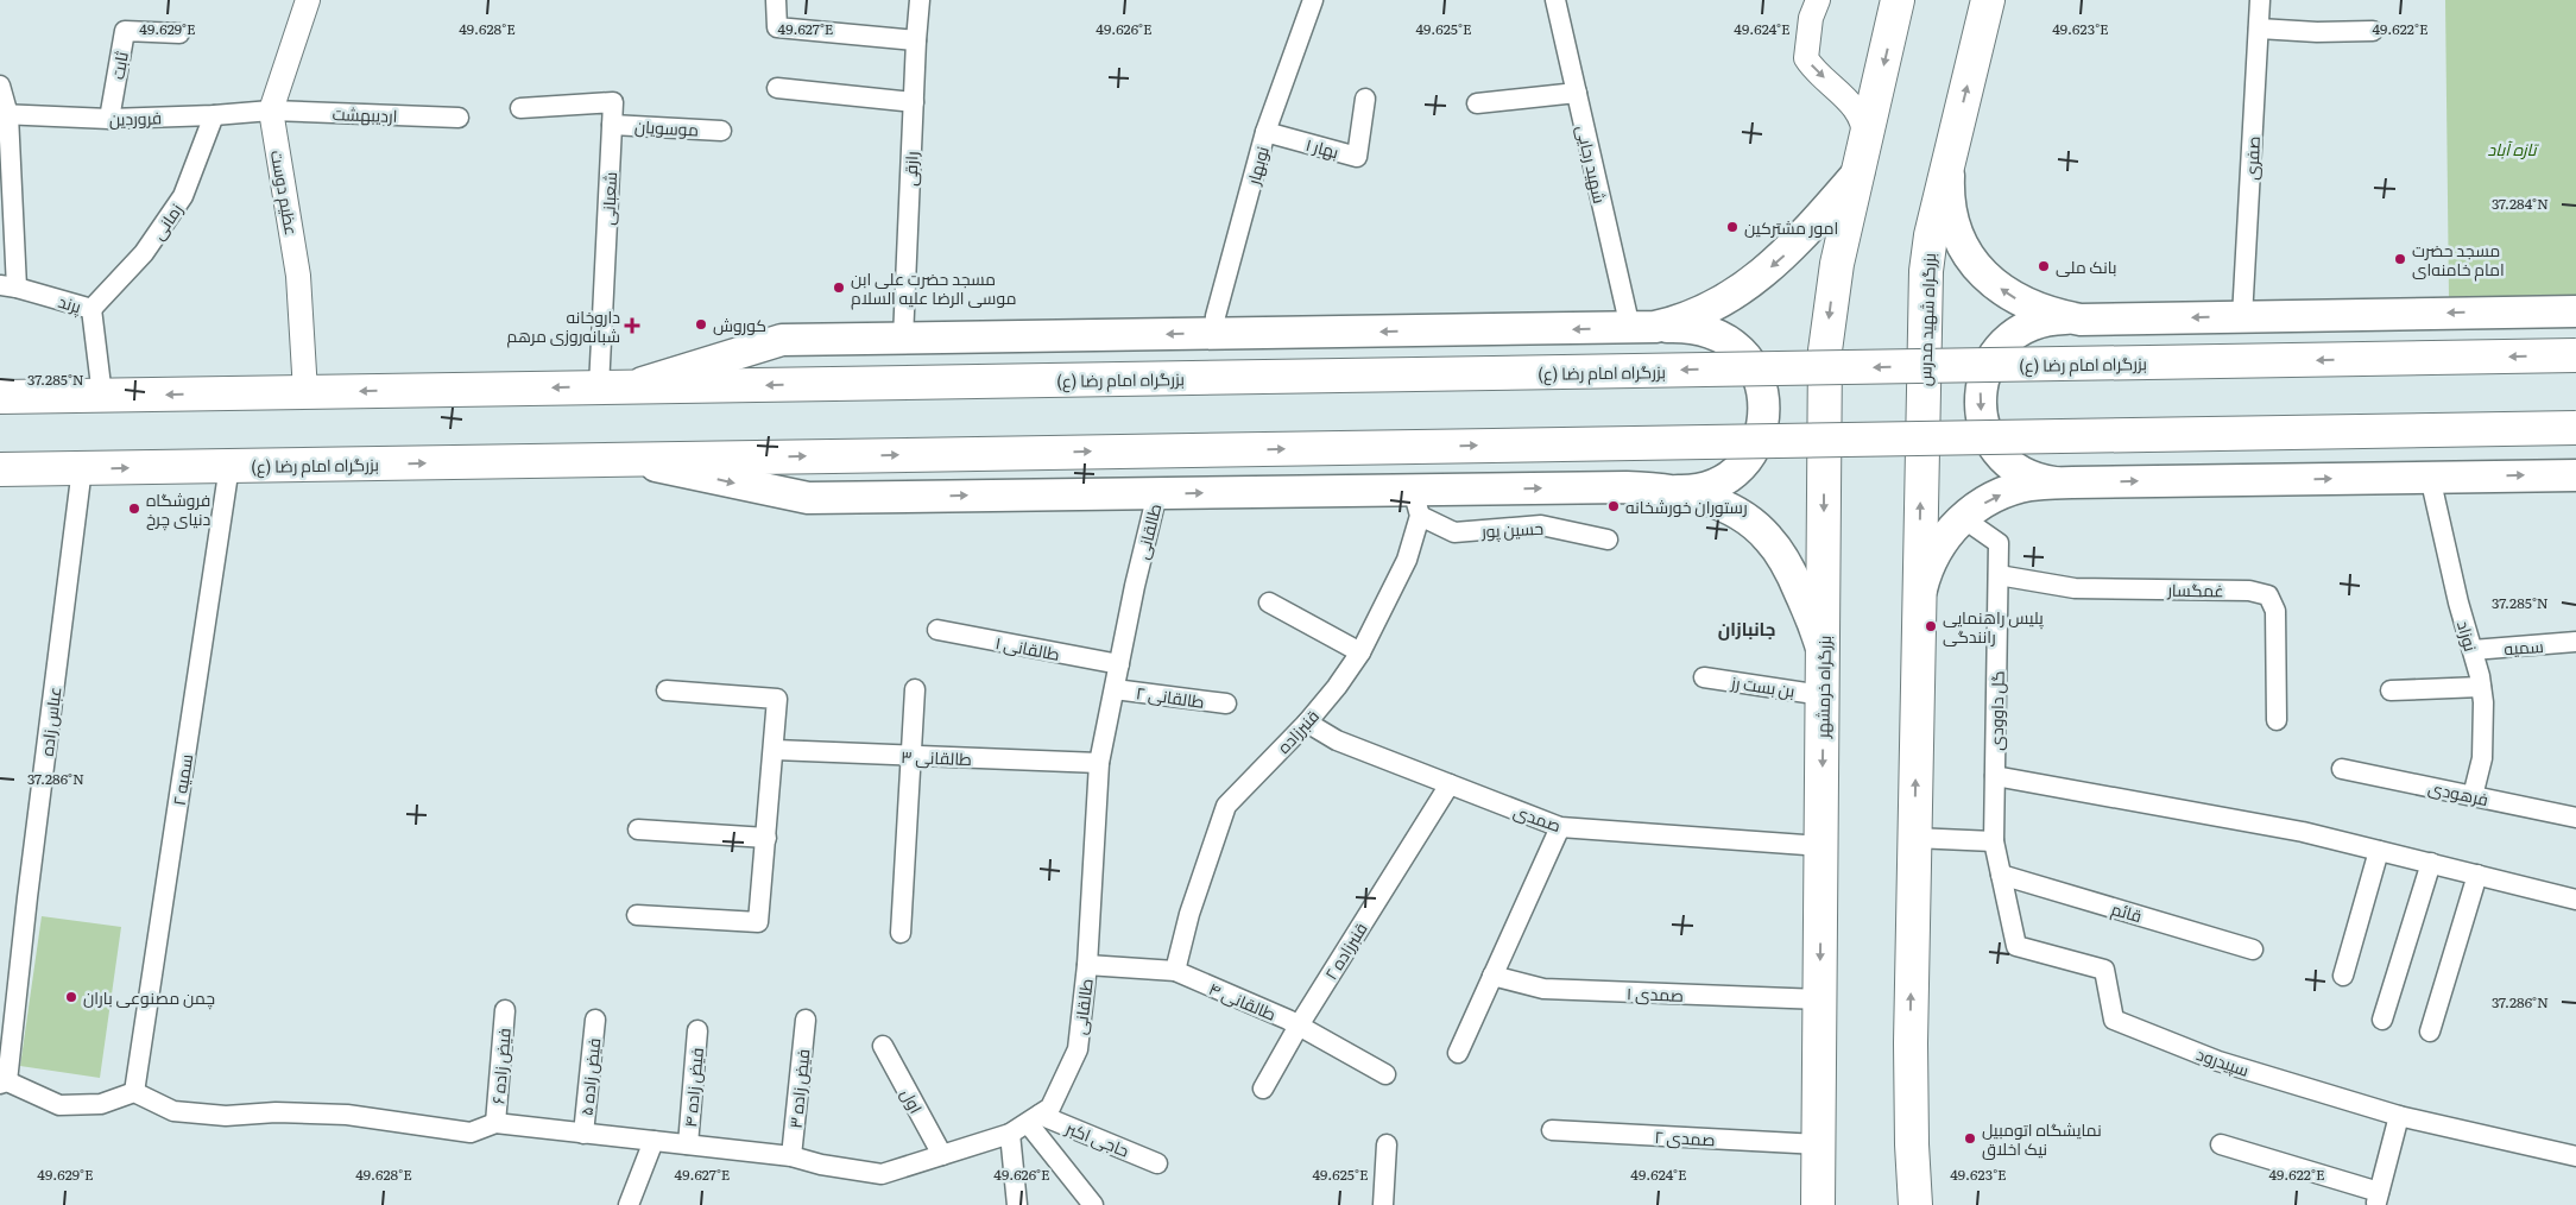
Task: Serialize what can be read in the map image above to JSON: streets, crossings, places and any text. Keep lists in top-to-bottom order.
{
  "streets": {
    "highway": ["بزرگراه شهید مدرس", "بزرگراه امام رضا (ع)", "بزرگراه خرمشهر"],
    "street": [
      "ثابت",
      "اردیبهشت",
      "فروردین",
      "موسویان",
      "بهار ۱",
      "صفری",
      "شهید رجایی",
      "نوبهار",
      "رازقی",
      "عظیم دوست",
      "شعبانی",
      "زمانی",
      "پرند",
      "حسین پور",
      "طالقانی",
      "غمگسار",
      "نوزاد",
      "سمیه",
      "طالقانی ۱",
      "بن بست رز",
      "طالقانی ۲",
      "گل داوودی",
      "عباس زاده",
      "قنبرزاده",
      "طالقانی ۳",
      "سمیه ۲",
      "فرهودی",
      "صمدی",
      "قائم",
      "قنبرزاده ۲",
      "صمدی ۱",
      "طالقانی ۴",
      "سپیدرود",
      "فیض زاده ۶",
      "فیض زاده ۵",
      "فیض زاده ۴",
      "فیض زاده ۳",
      "اول",
      "صمدی ۲",
      "حاجی اکبر"
    ]
  },
  "crossings": [
    ["ثابت", "فروردین"],
    ["اردیبهشت", "فروردین"],
    ["اردیبهشت", "عظیم دوست"],
    ["فروردین", "عظیم دوست"],
    ["فروردین", "زمانی"],
    ["موسویان", "شعبانی"],
    ["بهار ۱", "نوبهار"],
    ["شهید رجایی", "بزرگراه امام رضا (ع)"],
    ["نوبهار", "بزرگراه امام رضا (ع)"],
    ["رازقی", "بزرگراه امام رضا (ع)"],
    ["عظیم دوست", "بزرگراه امام رضا (ع)"],
    ["شعبانی", "بزرگراه امام رضا (ع)"],
    ["زمانی", "پرند"],
    ["پرند", "بزرگراه امام رضا (ع)"],
    ["بزرگراه امام رضا (ع)", "حسین پور"],
    ["بزرگراه امام رضا (ع)", "طالقانی"],
    ["بزرگراه امام رضا (ع)", "بزرگراه خرمشهر"],
    ["بزرگراه امام رضا (ع)", "عباس زاده"],
    ["بزرگراه امام رضا (ع)", "قنبرزاده"],
    ["بزرگراه امام رضا (ع)", "سمیه ۲"],
    ["حسین پور", "قنبرزاده"],
    ["طالقانی", "طالقانی ۱"],
    ["طالقانی", "طالقانی ۲"],
    ["طالقانی", "طالقانی ۳"],
    ["طالقانی", "طالقانی ۴"],
    ["طالقانی", "فیض زاده ۶"],
    ["طالقانی", "فیض زاده ۵"],
    ["طالقانی", "فیض زاده ۴"],
    ["طالقانی", "فیض زاده ۳"],
    ["طالقانی", "اول"],
    ["طالقانی", "حاجی اکبر"],
    ["غمگسار", "گل داوودی"],
    ["نوزاد", "سمیه"],
    ["نوزاد", "فرهودی"],
    ["بن بست رز", "بزرگراه خرمشهر"],
    ["بزرگراه خرمشهر", "صمدی"],
    ["بزرگراه خرمشهر", "صمدی ۱"],
    ["بزرگراه خرمشهر", "صمدی ۲"],
    ["گل داوودی", "سپیدرود"],
    ["قنبرزاده", "صمدی"],
    ["قنبرزاده", "طالقانی ۴"],
    ["صمدی", "قنبرزاده ۲"],
    ["قائم", "سپیدرود"],
    ["قنبرزاده ۲", "طالقانی ۴"]
  ],
  "one_way": ["بزرگراه شهید مدرس"],
  "districts": ["جانبازان"],
  "parks": ["تازه آباد"],
  "places": {
    "other": [
      "امور مشترکین",
      "مسجد حضرت امام خامنه‌ای",
      "بانک ملی",
      "مسجد حضرت علی ابن موسی الرضا علیه السلام",
      "کوروش",
      "رستوران خورشخانه",
      "فروشگاه دنیای چرخ",
      "پلیس راهنمایی رانندگی",
      "چمن مصنوعی باران",
      "نمایشگاه اتومبیل نیک اخلاق"
    ],
    "health": ["داروخانه شبانه‌روزی مرهم"]
  },
  "coordinates": [
    "49.629°E",
    "49.628°E",
    "49.627°E",
    "49.626°E",
    "49.625°E",
    "49.624°E",
    "49.623°E",
    "49.622°E",
    "37.284°N",
    "37.285°N",
    "37.286°N"
  ]
}
